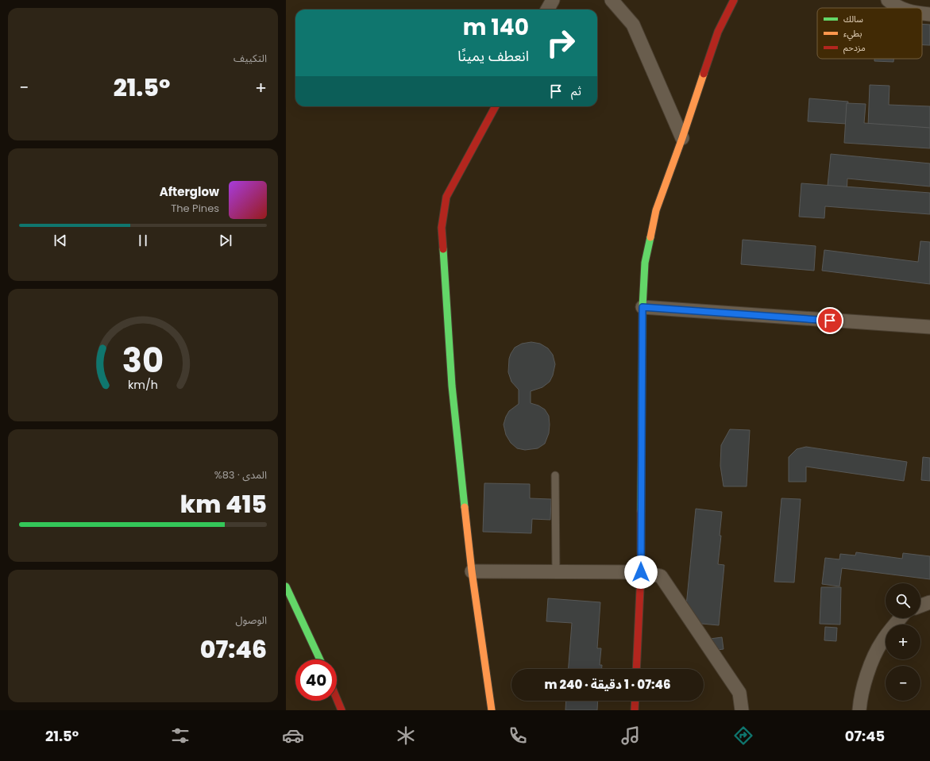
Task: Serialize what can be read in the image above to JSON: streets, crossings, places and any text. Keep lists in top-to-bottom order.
{
  "legend": ["سالك", "بطيء", "مزدحم"],
  "page": {
    "tile": [
      "التكييف",
      ["المدى · 83%", "415 km"],
      ["الوصول", "07:46"]
    ],
    "turn": ["140 m", "انعطف يمينًا"],
    "heat": ["−", "21.5°", "+"],
    "then": "ثم",
    "song": ["Afterglow", "The Pines"],
    "map_buttons": ["+", "−"],
    "limit": "40",
    "trip": "07:46 · 1 دقيقة · 240 m",
    "tabs": ["07:45", "21.5°"],
    "gauge": ["30", "km/h"]
  }
}
